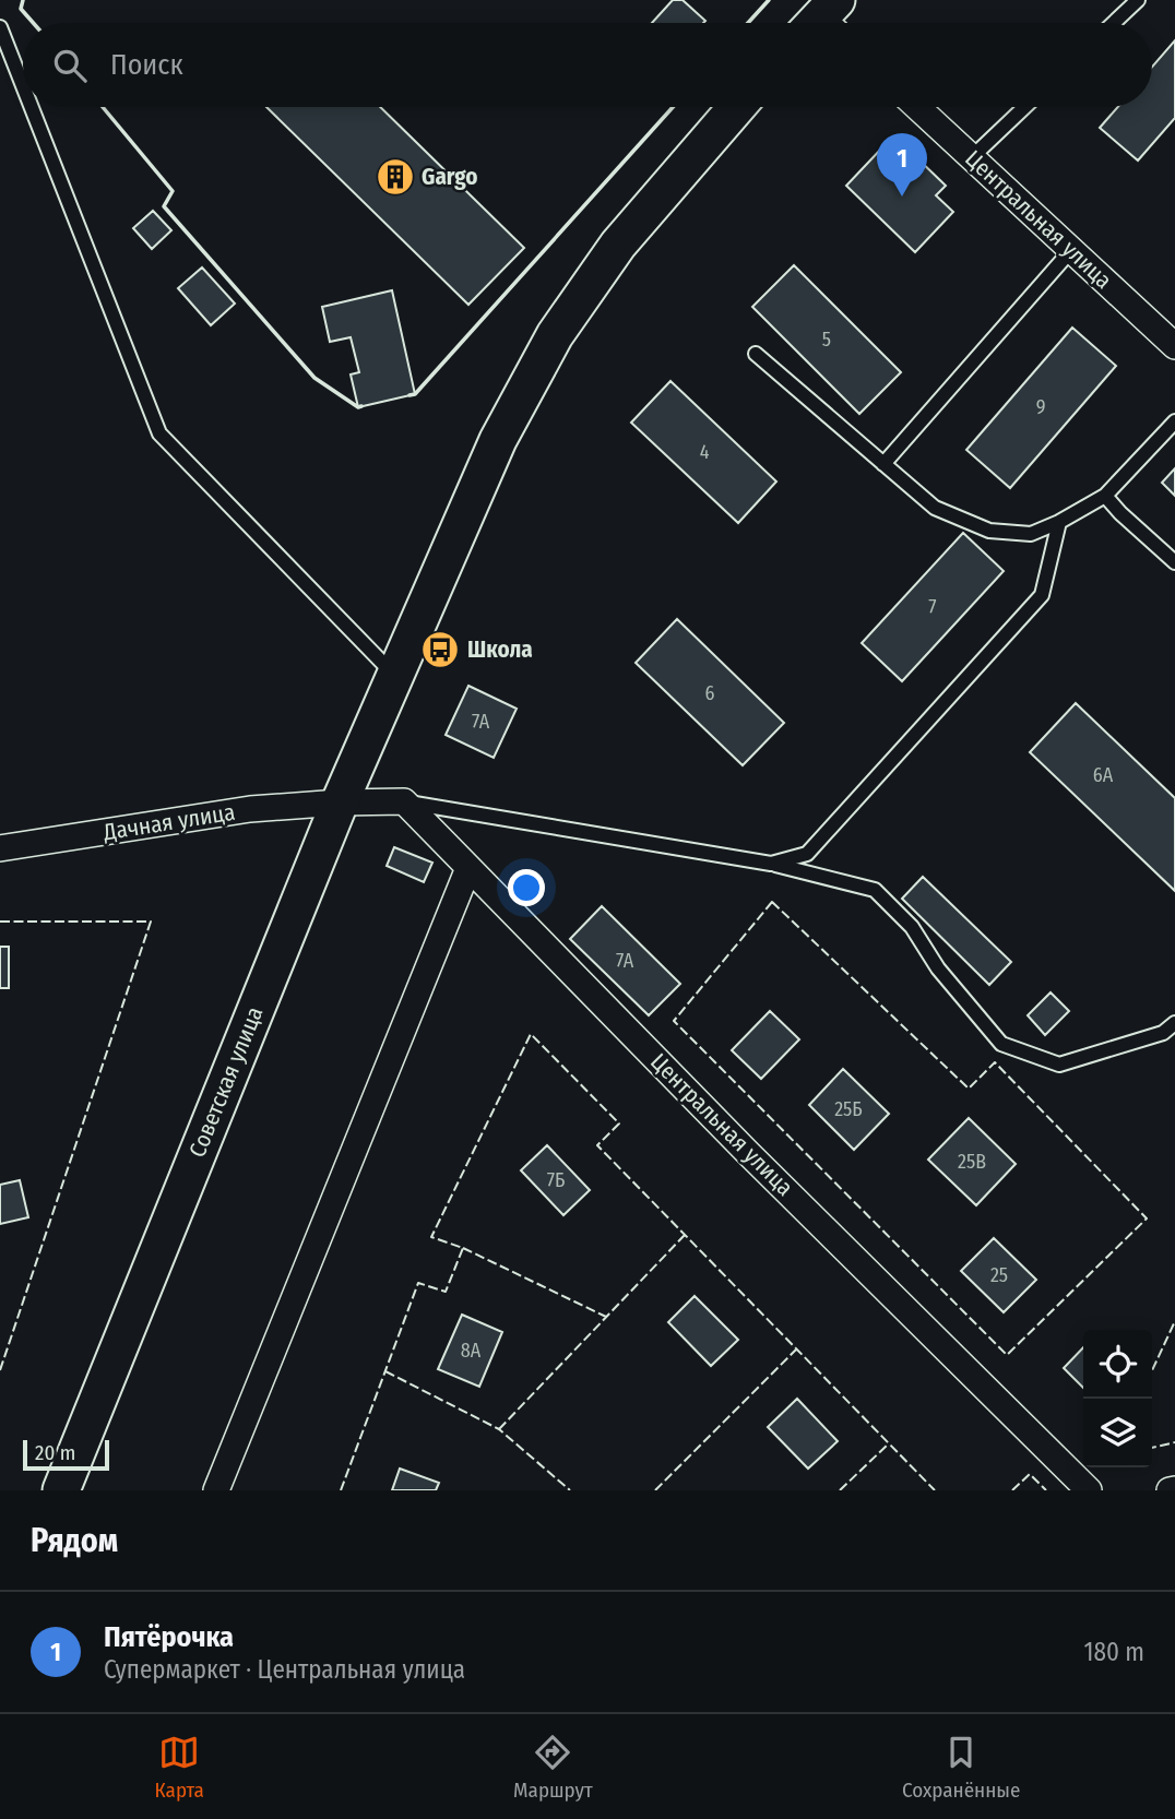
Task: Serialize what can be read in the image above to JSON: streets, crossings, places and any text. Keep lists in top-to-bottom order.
{
  "streets": {
    "street": ["Центральная улица", "Дачная улица", "Советская улица"]
  },
  "crossings": [
    ["Дачная улица", "Советская улица"]
  ],
  "places": {
    "building": ["Gargo"],
    "bus stop": ["Школа"]
  },
  "house_numbers": [
    "5",
    "9",
    "4",
    "7",
    "6",
    "7А",
    "6А",
    "7А",
    "25Б",
    "25В",
    "7Б",
    "25",
    "8А"
  ],
  "scale_bar": "20 m",
  "page": {
    "search": "Поиск",
    "pins": "1",
    "scale": "20 m",
    "heading": "Рядом",
    "list": [
      {
        "mark": "1",
        "name": "Пятёрочка",
        "note": "Супермаркет · Центральная улица",
        "value": "180 m"
      }
    ],
    "nav": ["Карта", "Маршрут", "Сохранённые"]
  }
}
